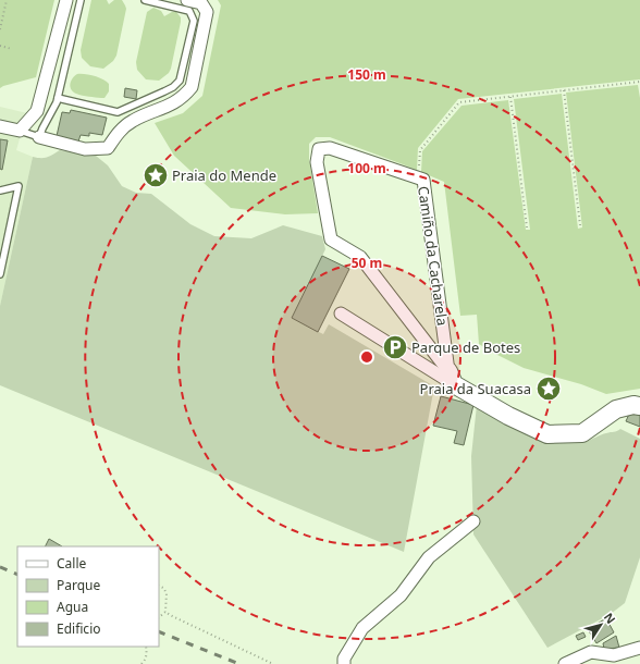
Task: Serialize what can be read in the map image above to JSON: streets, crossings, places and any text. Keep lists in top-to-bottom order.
{
  "streets": {
    "street": ["Camiño da Cacharela"]
  },
  "places": {
    "place": ["Praia do Mende", "Praia da Suacasa"],
    "parking": ["Parque de Botes"]
  },
  "legend": [
    "Calle",
    "Parque",
    "Agua",
    "Edificio"
  ],
  "north": "top right",
  "rings": ["150 m", "100 m", "50 m"]
}
